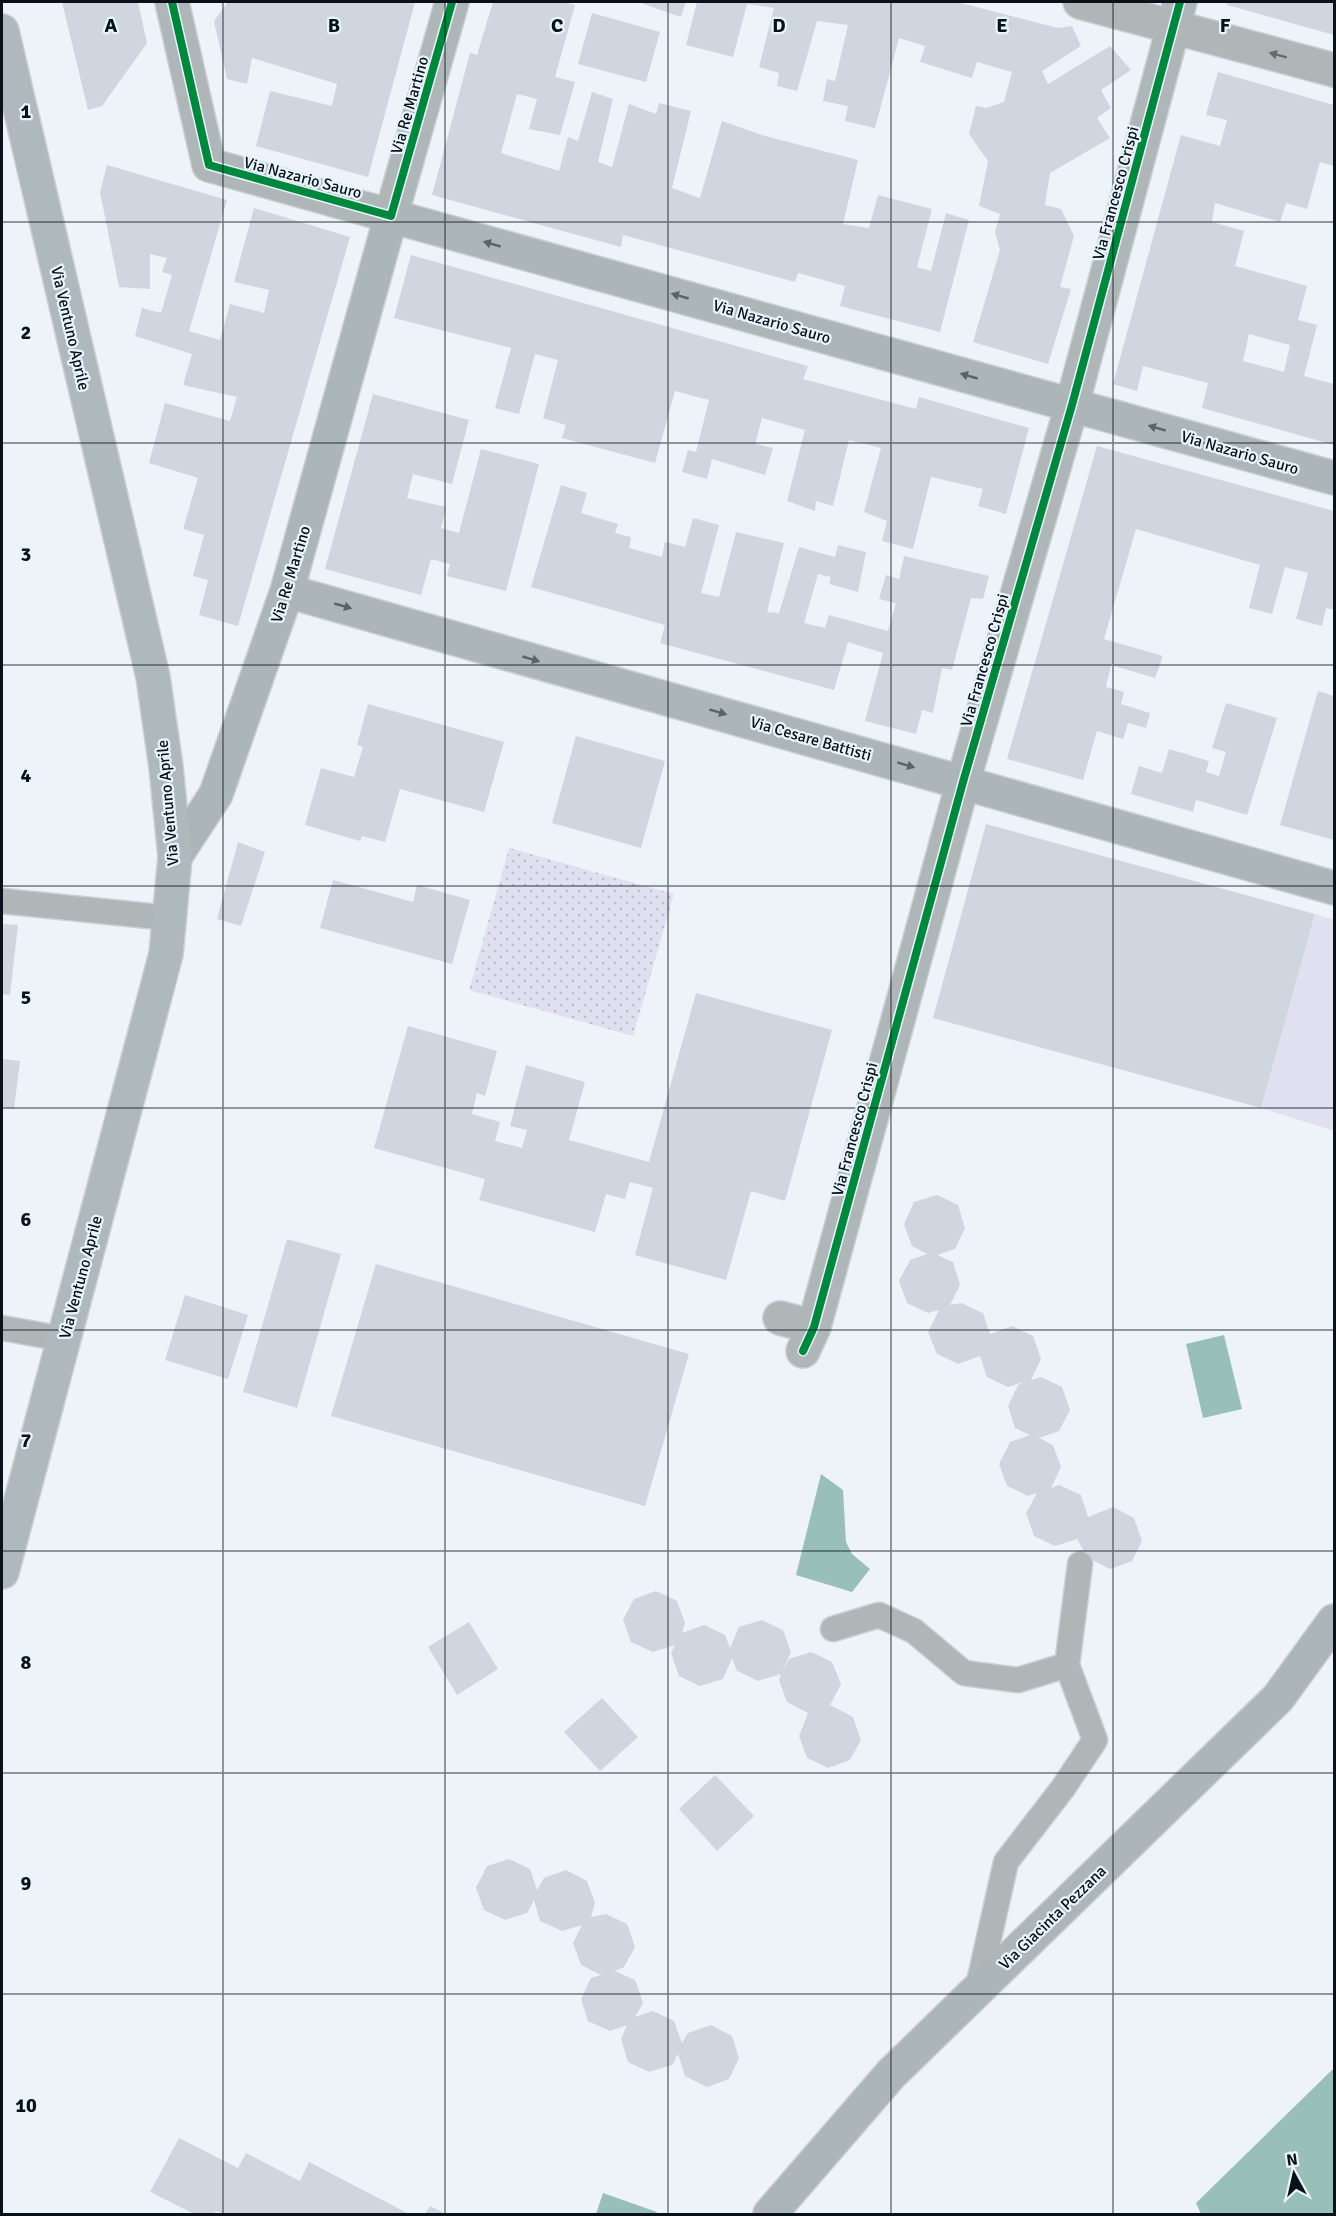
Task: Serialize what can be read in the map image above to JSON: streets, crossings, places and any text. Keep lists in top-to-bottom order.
{
  "streets": {
    "main road": [
      "Via Re Martino",
      "Via Nazario Sauro",
      "Via Ventuno Aprile",
      "Via Cesare Battisti",
      "Via Giacinta Pezzana"
    ],
    "street": ["Via Francesco Crispi"]
  },
  "crossings": [
    ["Via Re Martino", "Via Nazario Sauro"],
    ["Via Re Martino", "Via Ventuno Aprile"],
    ["Via Re Martino", "Via Cesare Battisti"],
    ["Via Nazario Sauro", "Via Francesco Crispi"],
    ["Via Francesco Crispi", "Via Cesare Battisti"]
  ],
  "one_way": ["Via Nazario Sauro", "Via Cesare Battisti"],
  "north": "top",
  "grid": {
    "columns": [
      "A",
      "B",
      "C",
      "D",
      "E",
      "F"
    ],
    "rows": [
      "1",
      "2",
      "3",
      "4",
      "5",
      "6",
      "7",
      "8",
      "9",
      "10"
    ]
  }
}
